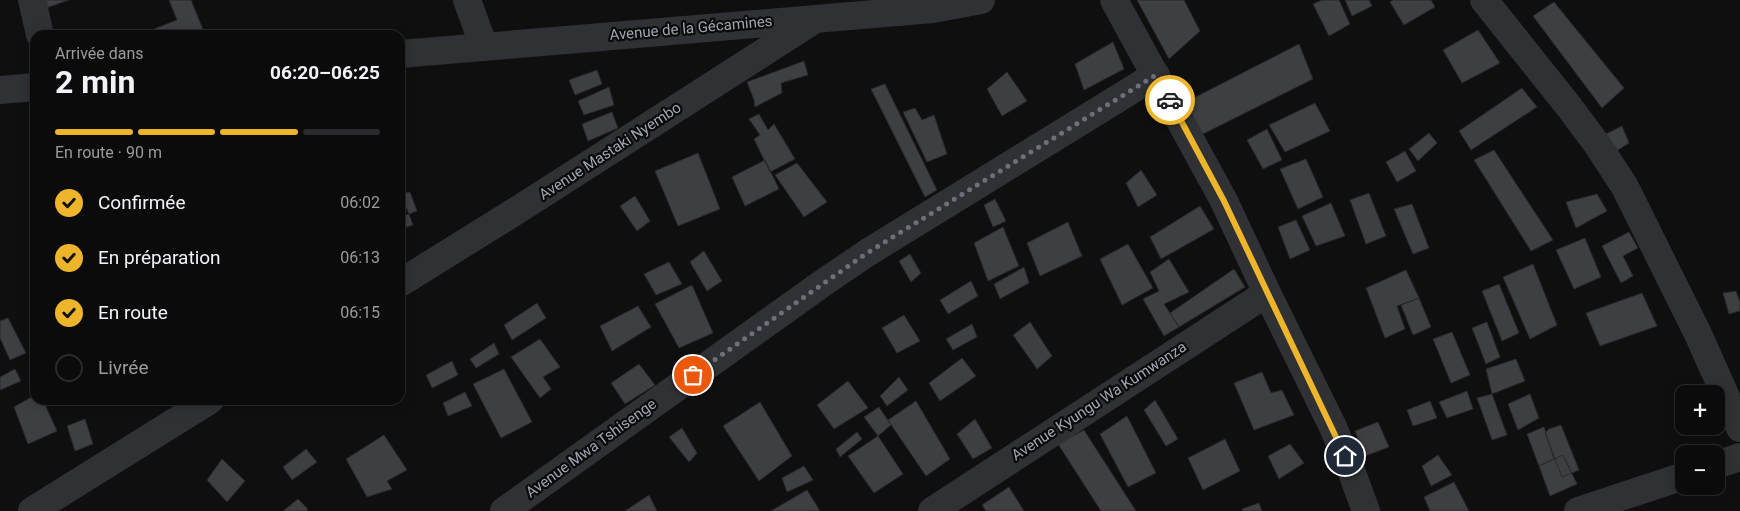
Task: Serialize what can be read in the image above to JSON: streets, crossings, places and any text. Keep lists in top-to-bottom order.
{
  "streets": {
    "street": [
      "Avenue de la Gécamines",
      "Avenue Mastaki Nyembo",
      "Avenue Kyungu Wa Kumwanza",
      "Avenue Mwa Tshisenge"
    ]
  },
  "crossings": [
    ["Avenue de la Gécamines", "Avenue Mastaki Nyembo"]
  ],
  "page": {
    "heading": ["2 min", "Arrivée dans", "06:20–06:25"],
    "bar": "En route · 90 m",
    "list": [
      ["Confirmée", "06:02"],
      ["En préparation", "06:13"],
      ["En route", "06:15"],
      "Livrée"
    ],
    "map_buttons": ["+", "−"]
  }
}
